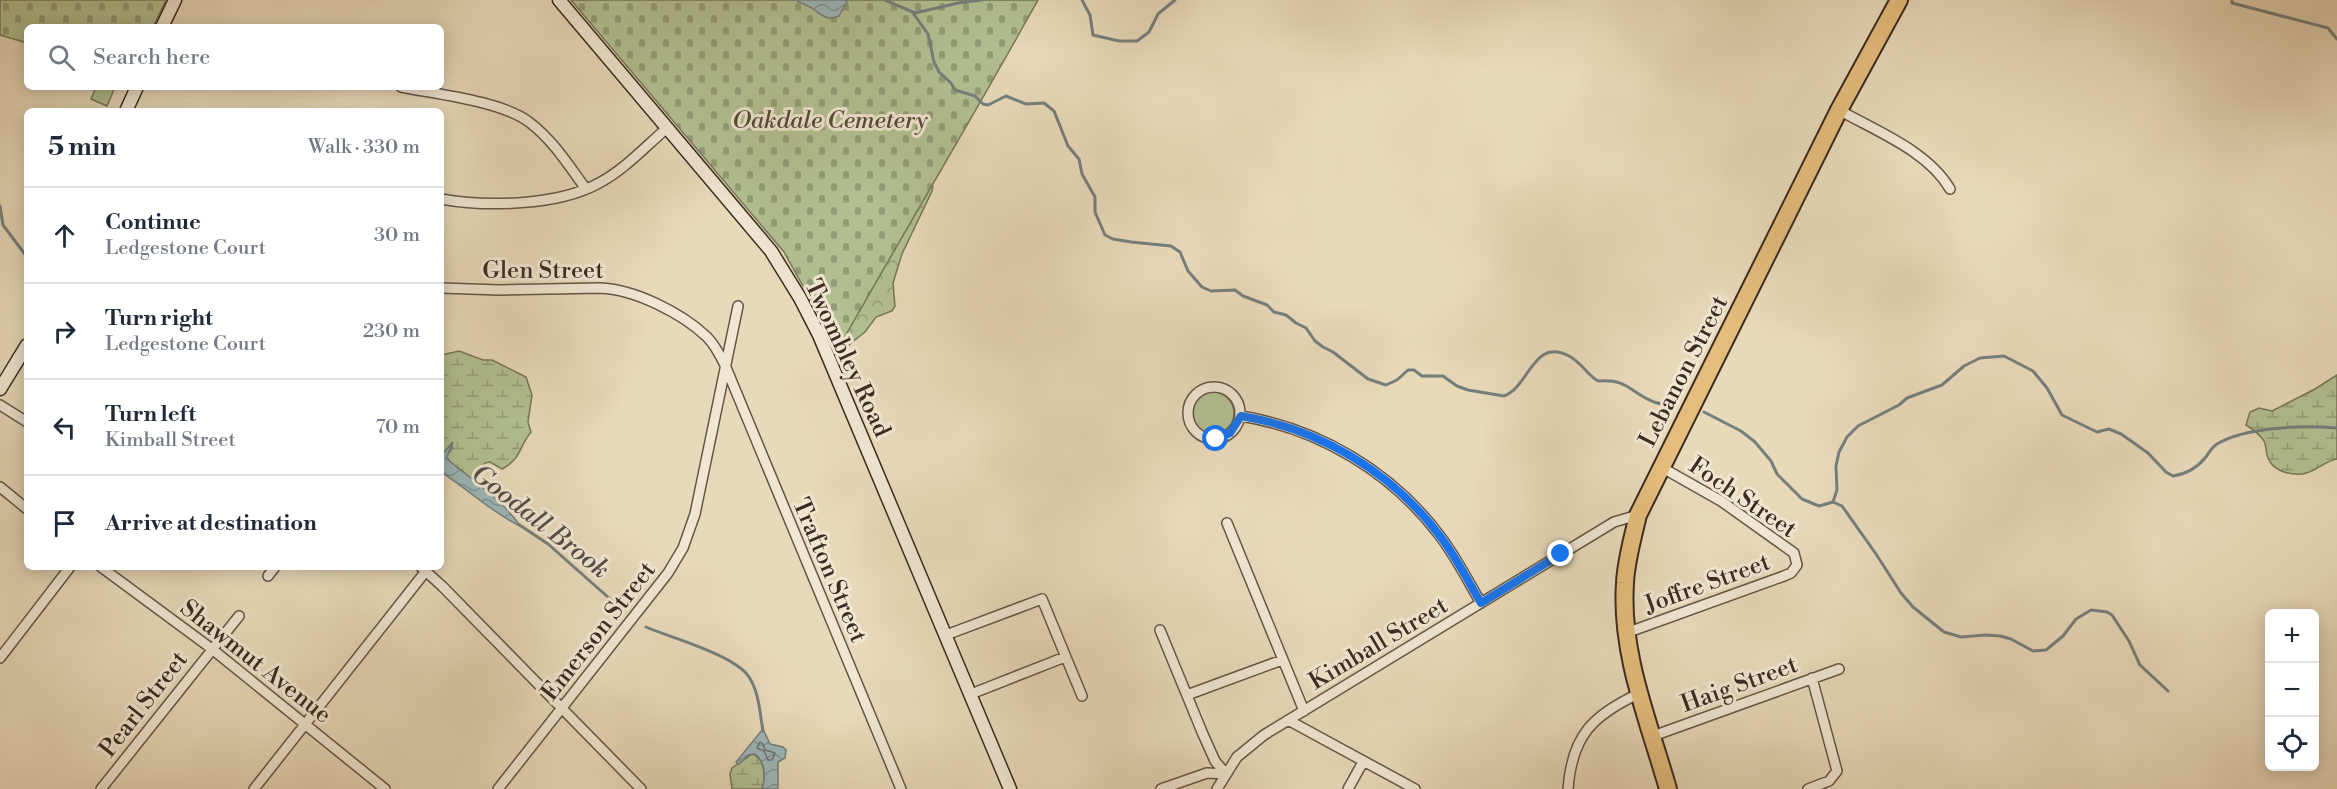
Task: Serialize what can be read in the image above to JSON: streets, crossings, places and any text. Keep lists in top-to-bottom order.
{
  "streets": {
    "highway": ["Lebanon Street"],
    "street": [
      "Glen Street",
      "Twombley Road",
      "Foch Street",
      "Trafton Street",
      "Joffre Street",
      "Emerson Street",
      "Kimball Street",
      "Shawmut Avenue",
      "Haig Street",
      "Pearl Street"
    ]
  },
  "crossings": [
    ["Glen Street", "Trafton Street"],
    ["Glen Street", "Emerson Street"],
    ["Lebanon Street", "Foch Street"],
    ["Lebanon Street", "Joffre Street"],
    ["Lebanon Street", "Kimball Street"],
    ["Lebanon Street", "Haig Street"],
    ["Foch Street", "Joffre Street"],
    ["Trafton Street", "Emerson Street"],
    ["Shawmut Avenue", "Pearl Street"]
  ],
  "water": ["Goodall Brook"],
  "parks": ["Oakdale Cemetery"],
  "page": {
    "search": "Search here",
    "heading": ["5 min", "Walk · 330 m"],
    "list": [
      ["Continue", "Ledgestone Court", "30 m"],
      ["Turn right", "Ledgestone Court", "230 m"],
      ["Turn left", "Kimball Street", "70 m"],
      "Arrive at destination"
    ],
    "map_buttons": ["+", "−"]
  }
}
